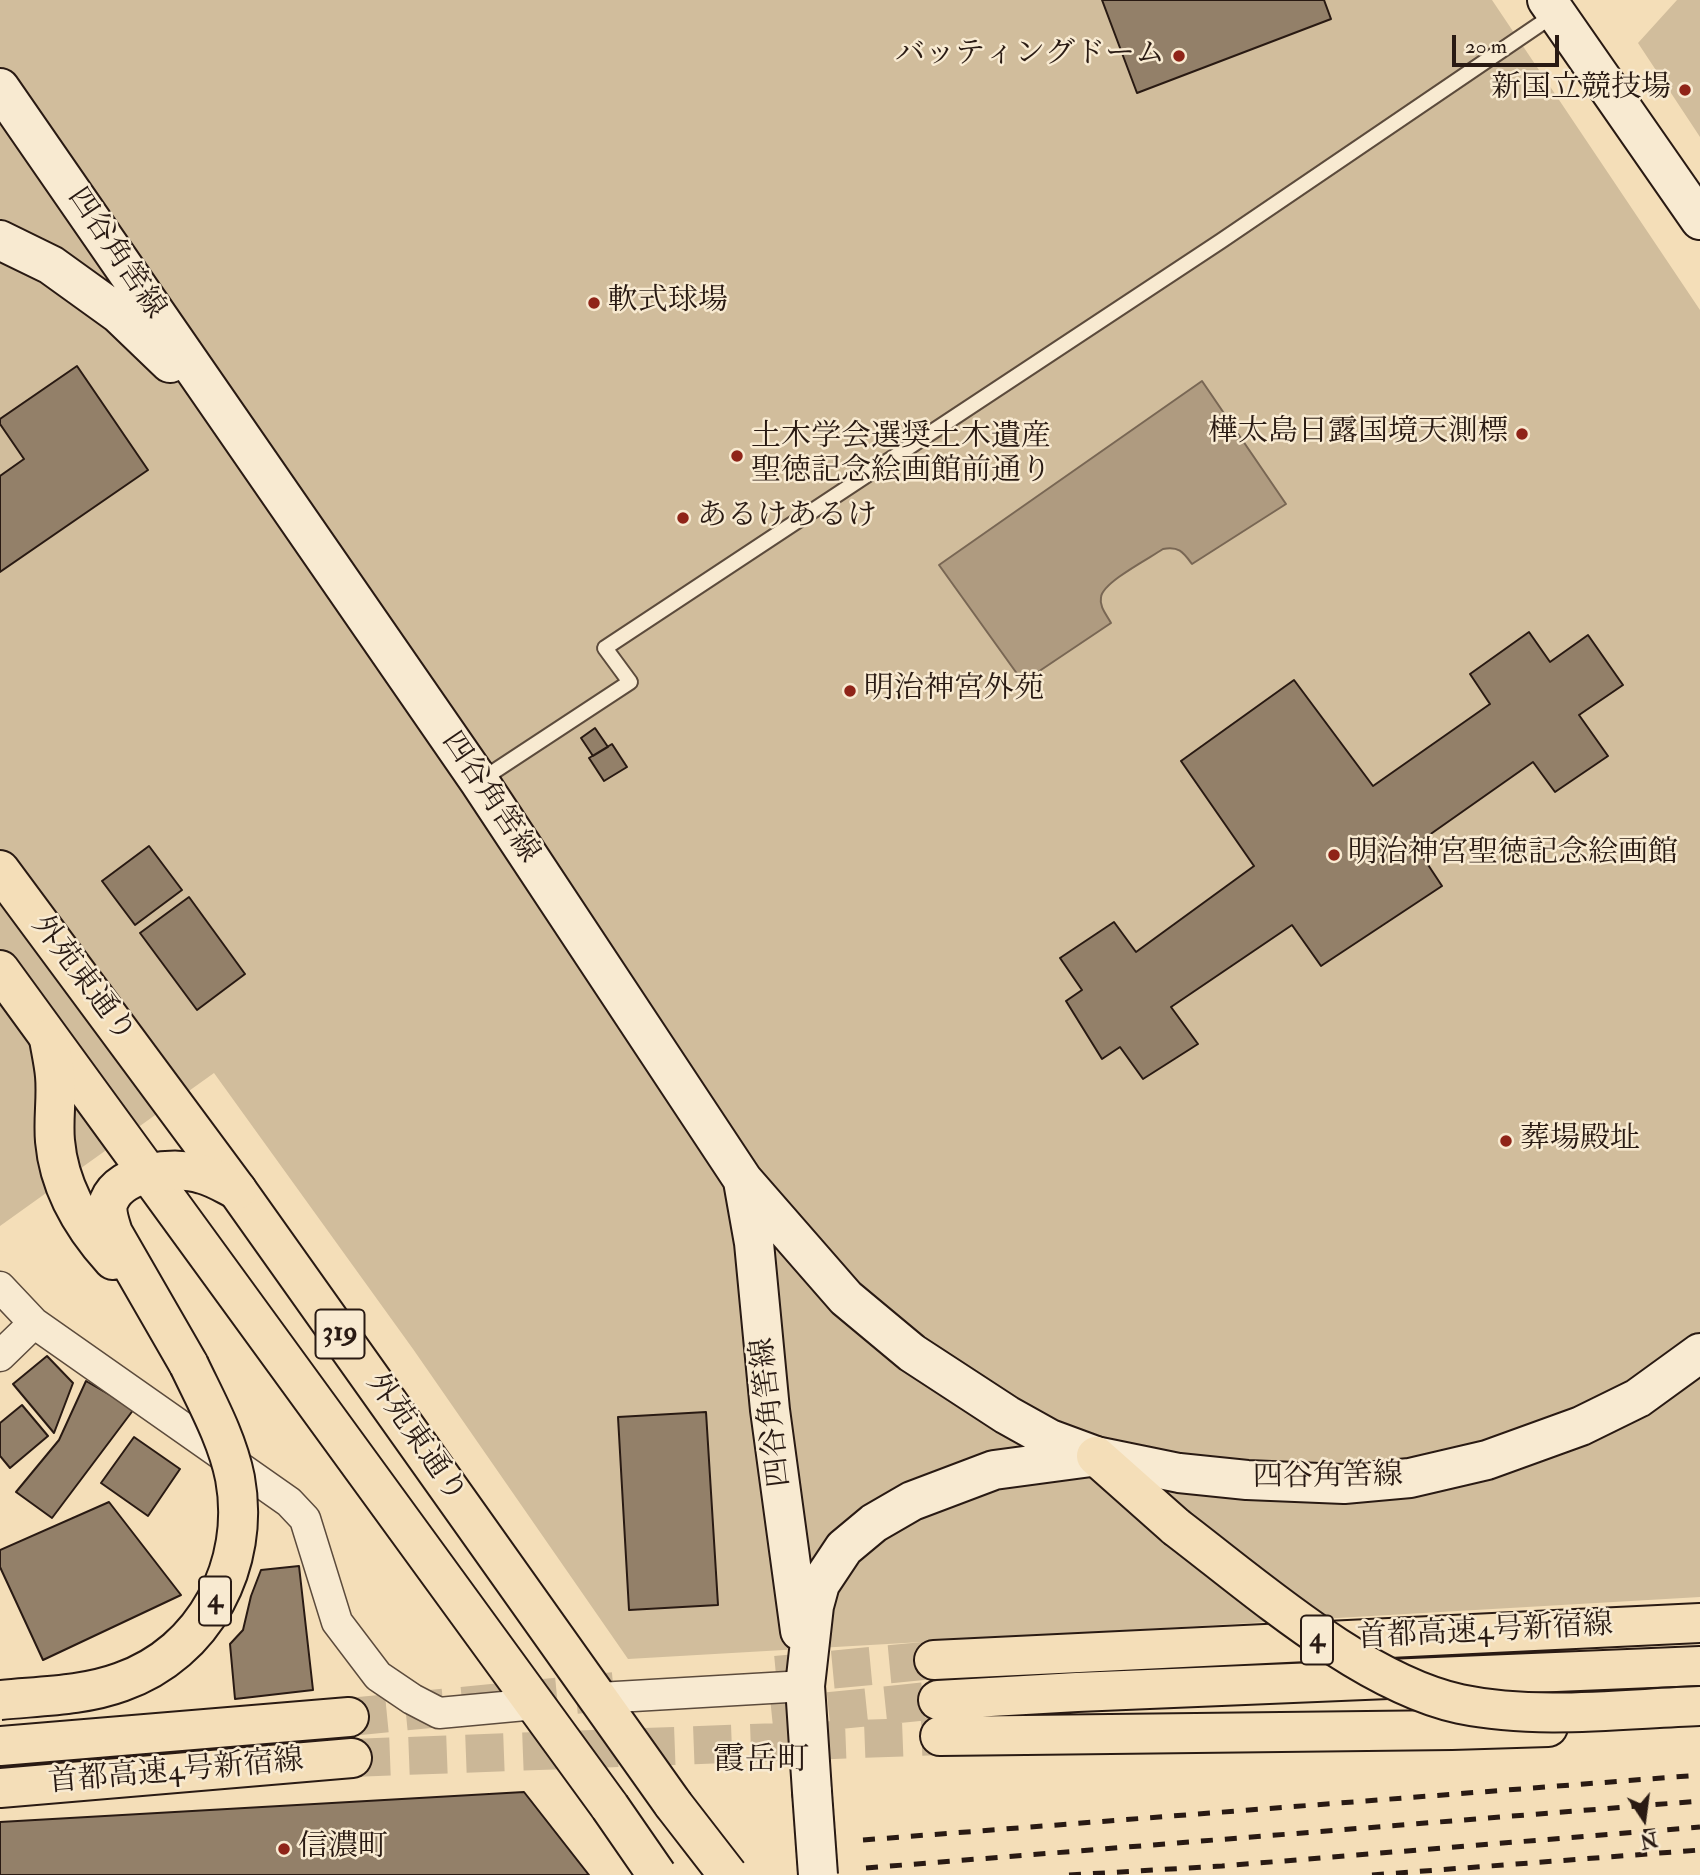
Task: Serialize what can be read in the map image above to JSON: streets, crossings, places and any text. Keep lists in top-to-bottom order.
{
  "streets": {
    "main road": [
      "四谷角筈線",
      "外苑東通り",
      "319",
      "4",
      "首都高速4号新宿線"
    ]
  },
  "crossings": [
    ["外苑東通り", "4"]
  ],
  "districts": ["霞岳町"],
  "places": [
    "バッティングドーム",
    "新国立競技場",
    "軟式球場",
    "樺太島日露国境天測標",
    "土木学会選奨土木遺産 聖徳記念絵画館前通り",
    "あるけあるけ",
    "明治神宮外苑",
    "明治神宮聖徳記念絵画館",
    "葬場殿址",
    "信濃町"
  ],
  "scale_bar": "20 m",
  "north": "bottom"
}
